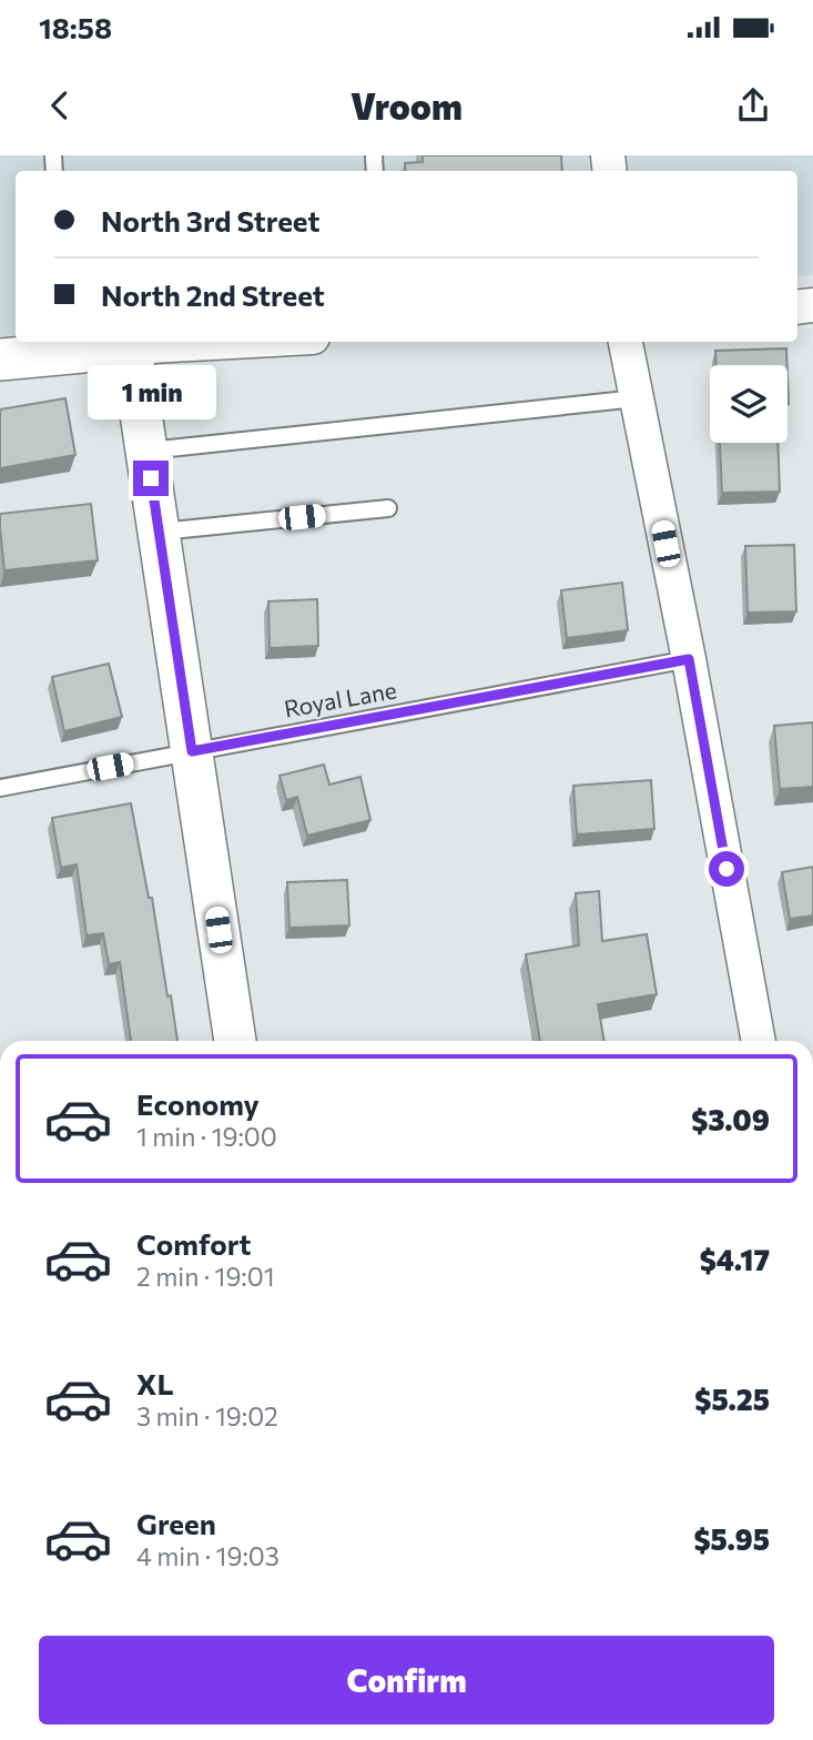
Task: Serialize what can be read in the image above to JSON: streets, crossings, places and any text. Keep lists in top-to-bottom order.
{
  "streets": {
    "lane": ["Royal Lane"]
  },
  "page": {
    "status": "18:58",
    "header": "Vroom",
    "banner": ["North 3rd Street", "North 2nd Street"],
    "bubble": "1 min",
    "list": [
      {
        "name": "Economy",
        "note": "1 min · 19:00",
        "value": "$3.09"
      },
      {
        "name": "Comfort",
        "note": "2 min · 19:01",
        "value": "$4.17"
      },
      {
        "name": "XL",
        "note": "3 min · 19:02",
        "value": "$5.25"
      },
      {
        "name": "Green",
        "note": "4 min · 19:03",
        "value": "$5.95"
      }
    ],
    "buttons": "Confirm"
  }
}
